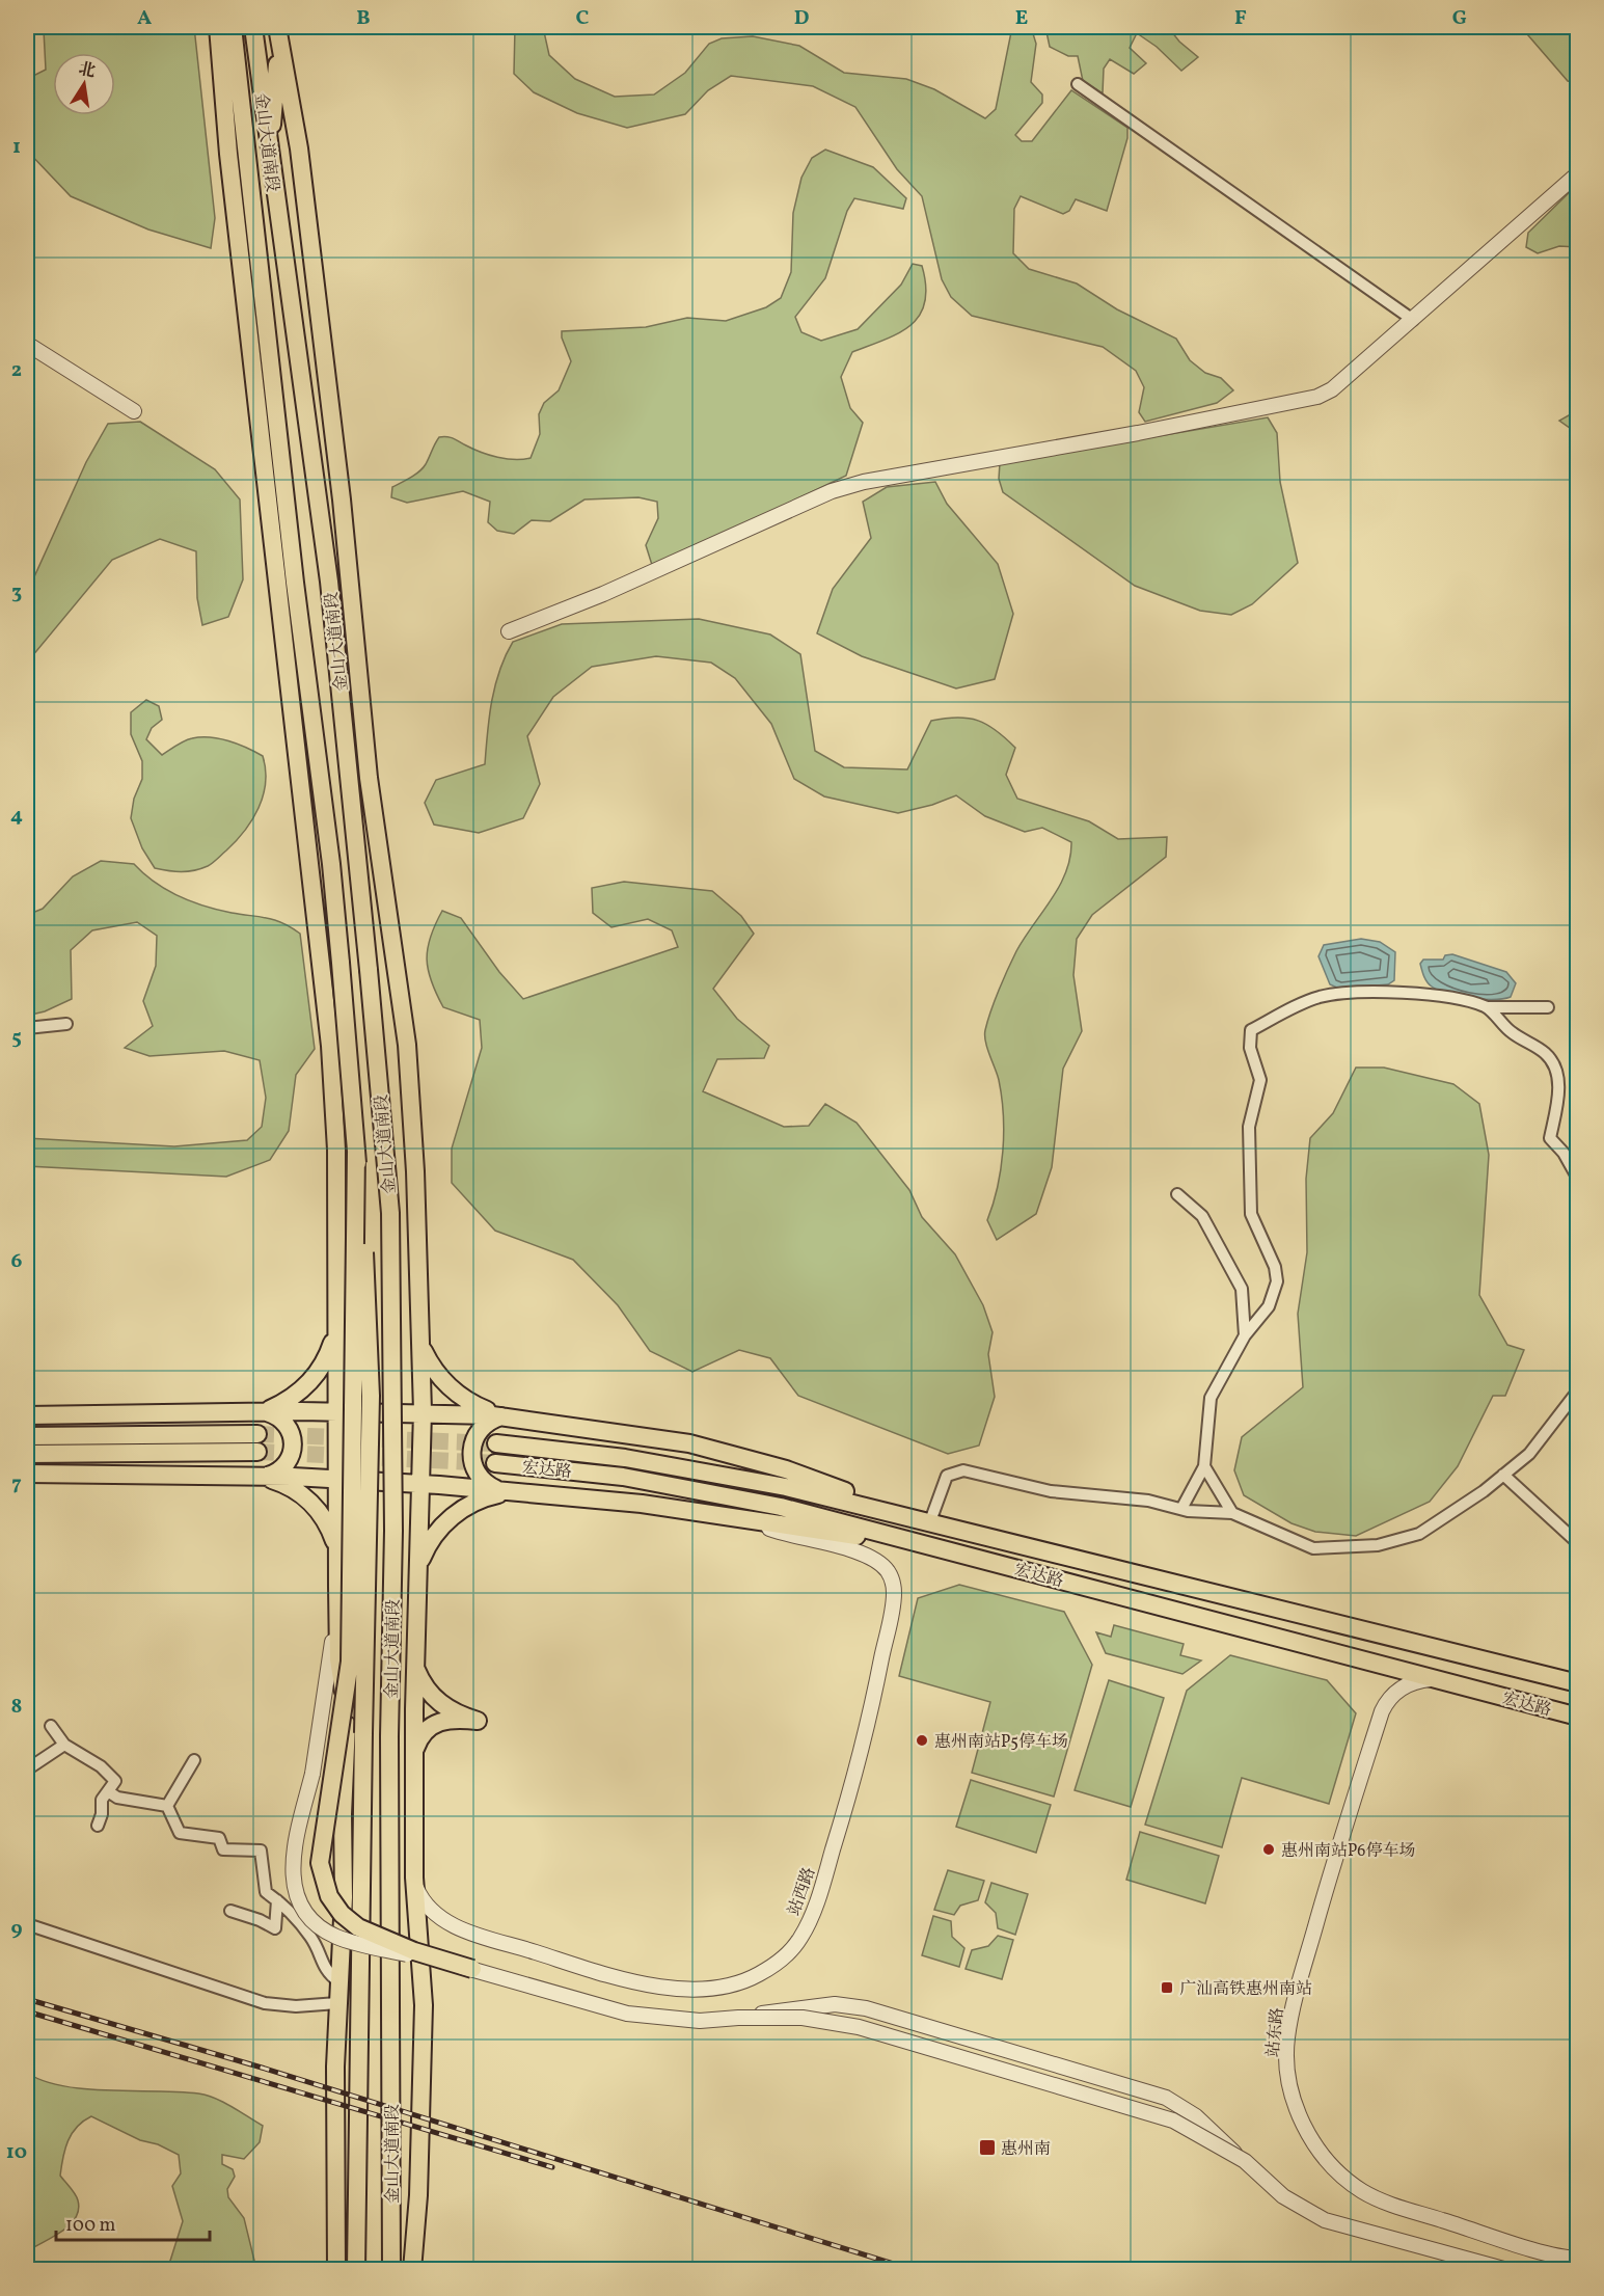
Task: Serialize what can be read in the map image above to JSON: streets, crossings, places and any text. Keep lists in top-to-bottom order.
{
  "streets": {
    "main road": ["金山大道南段", "宏达路"],
    "street": ["站西路", "站东路"]
  },
  "crossings": [
    ["宏达路", "站东路"]
  ],
  "places": {
    "other": ["惠州南站P5停车场", "惠州南站P6停车场"],
    "transit": ["广汕高铁惠州南站", "惠州南"]
  },
  "scale_bar": "100 m",
  "north": "top",
  "grid": {
    "columns": [
      "A",
      "B",
      "C",
      "D",
      "E",
      "F",
      "G"
    ],
    "rows": [
      "1",
      "2",
      "3",
      "4",
      "5",
      "6",
      "7",
      "8",
      "9",
      "10"
    ]
  }
}
